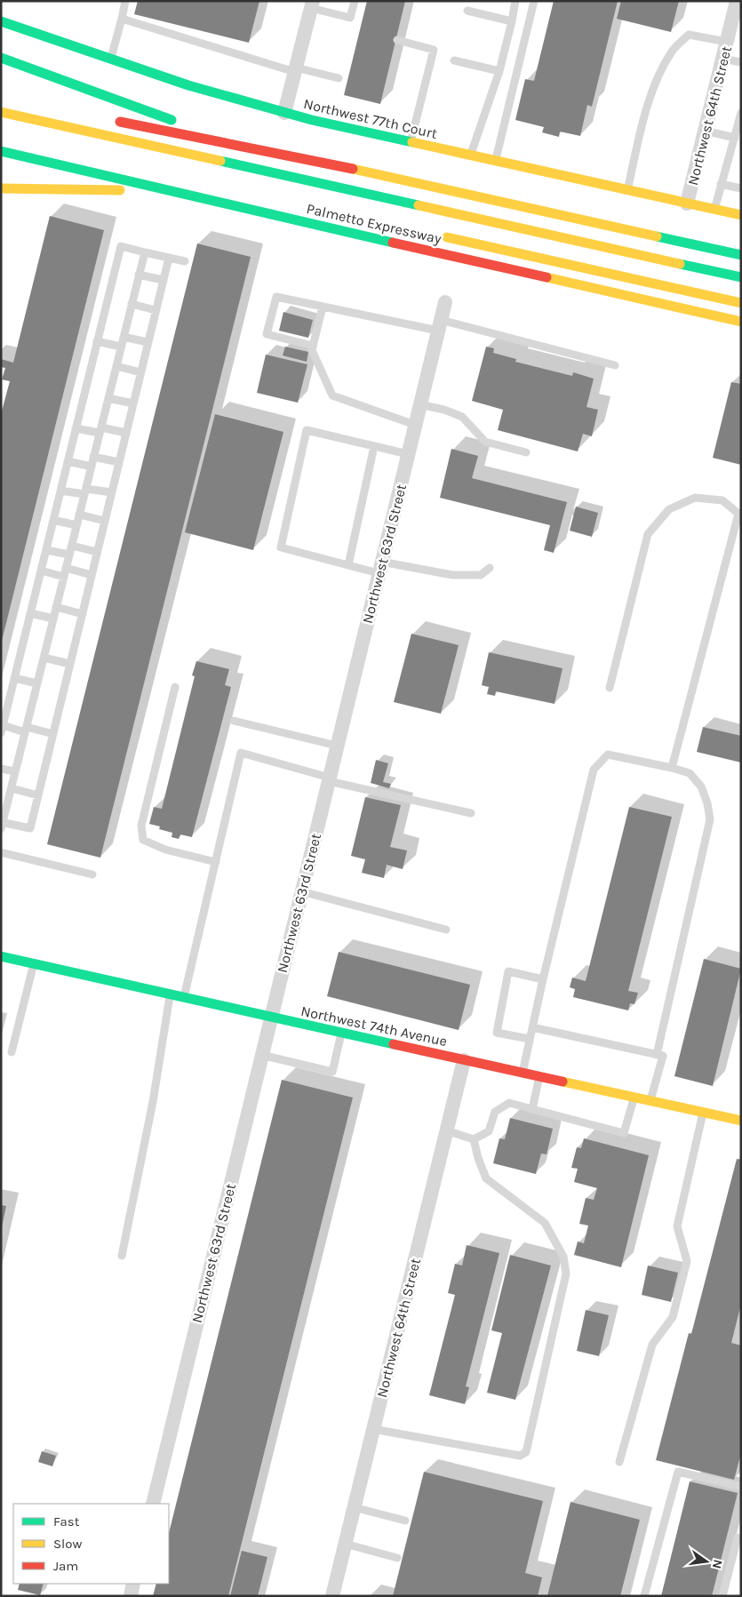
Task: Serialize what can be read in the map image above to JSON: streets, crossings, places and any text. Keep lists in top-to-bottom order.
{
  "streets": {
    "main road": ["Northwest 77th Court", "Palmetto Expressway", "Northwest 74th Avenue"],
    "street": ["Northwest 64th Street", "Northwest 63rd Street"]
  },
  "crossings": [
    ["Northwest 64th Street", "Northwest 77th Court"],
    ["Northwest 64th Street", "Northwest 74th Avenue"],
    ["Northwest 63rd Street", "Northwest 74th Avenue"]
  ],
  "legend": ["Fast", "Slow", "Jam"],
  "north": "right"
}
